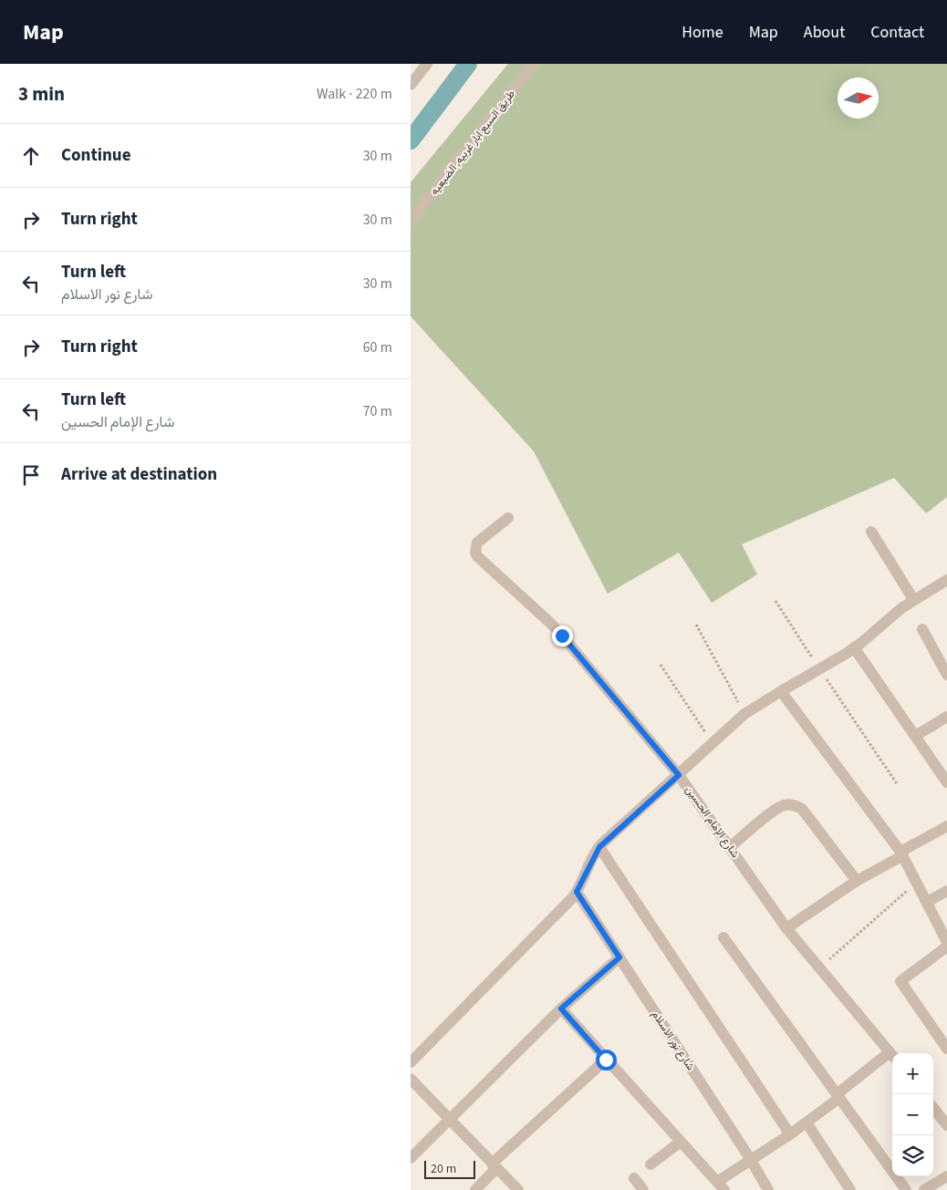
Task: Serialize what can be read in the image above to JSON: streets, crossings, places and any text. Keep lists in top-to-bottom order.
{
  "streets": {
    "street": ["طريق السبع ابار غربيه, الضبعيه", "شارع الإمام الحسين", "شارع نور الاسلام"]
  },
  "scale_bar": "20 m",
  "north": "right",
  "page": {
    "header": "Map",
    "nav": [
      "Home",
      "Map",
      "About",
      "Contact"
    ],
    "heading": ["3 min", "Walk · 220 m"],
    "list": [
      ["Continue", "30 m"],
      ["Turn right", "30 m"],
      ["Turn left", "شارع نور الاسلام", "30 m"],
      ["Turn right", "60 m"],
      ["Turn left", "شارع الإمام الحسين", "70 m"],
      "Arrive at destination"
    ],
    "map_buttons": ["+", "−"],
    "scale": "20 m"
  }
}
